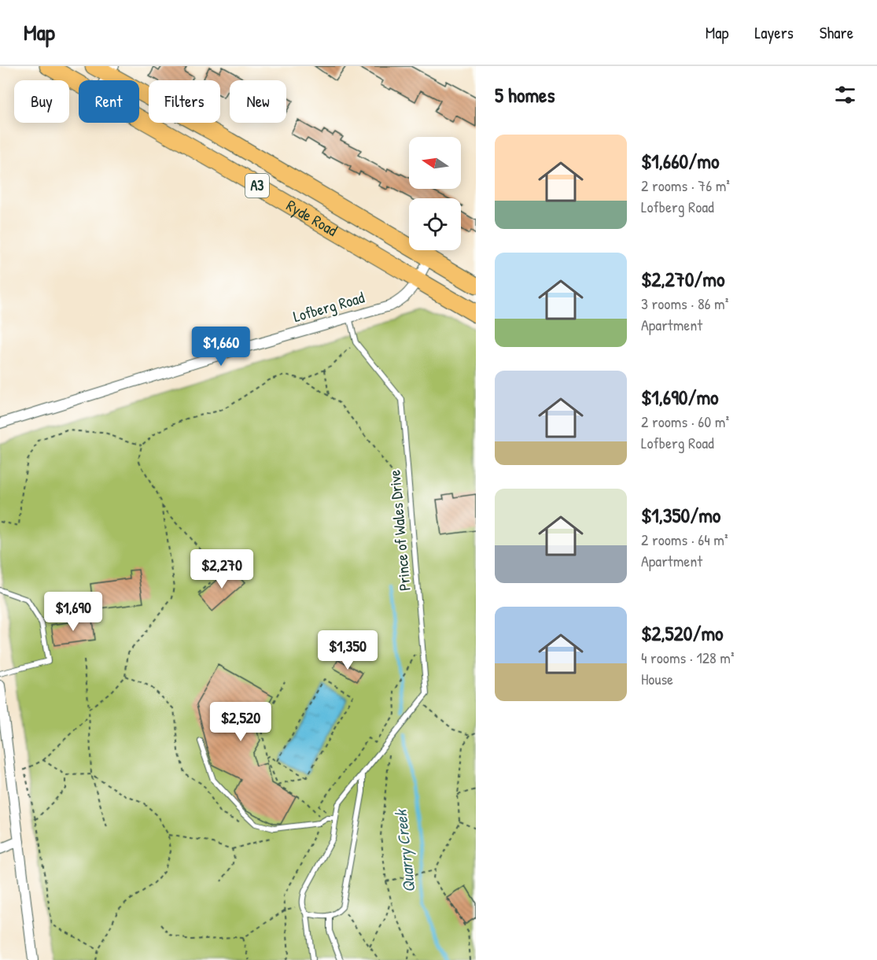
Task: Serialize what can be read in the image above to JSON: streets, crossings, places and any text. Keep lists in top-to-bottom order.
{
  "streets": {
    "highway": ["A3", "Ryde Road"],
    "street": ["Lofberg Road"],
    "lane": ["Prince of Wales Drive"]
  },
  "crossings": [
    ["Ryde Road", "Lofberg Road"],
    ["Lofberg Road", "Prince of Wales Drive"]
  ],
  "water": ["Quarry Creek"],
  "north": "left",
  "page": {
    "header": "Map",
    "nav": ["Map", "Layers", "Share"],
    "heading": "5 homes",
    "chip": [
      "Buy",
      "Rent",
      "Filters",
      "New"
    ],
    "list": [
      {
        "name": "$1,660/mo",
        "note": "2 rooms · 76 m² · Lofberg Road"
      },
      {
        "name": "$2,270/mo",
        "note": "3 rooms · 86 m² · Apartment"
      },
      {
        "name": "$1,690/mo",
        "note": "2 rooms · 60 m² · Lofberg Road"
      },
      {
        "name": "$1,350/mo",
        "note": "2 rooms · 64 m² · Apartment"
      },
      {
        "name": "$2,520/mo",
        "note": "4 rooms · 128 m² · House"
      }
    ],
    "price": [
      "$1,660",
      "$2,270",
      "$1,690",
      "$1,350",
      "$2,520"
    ]
  }
}
